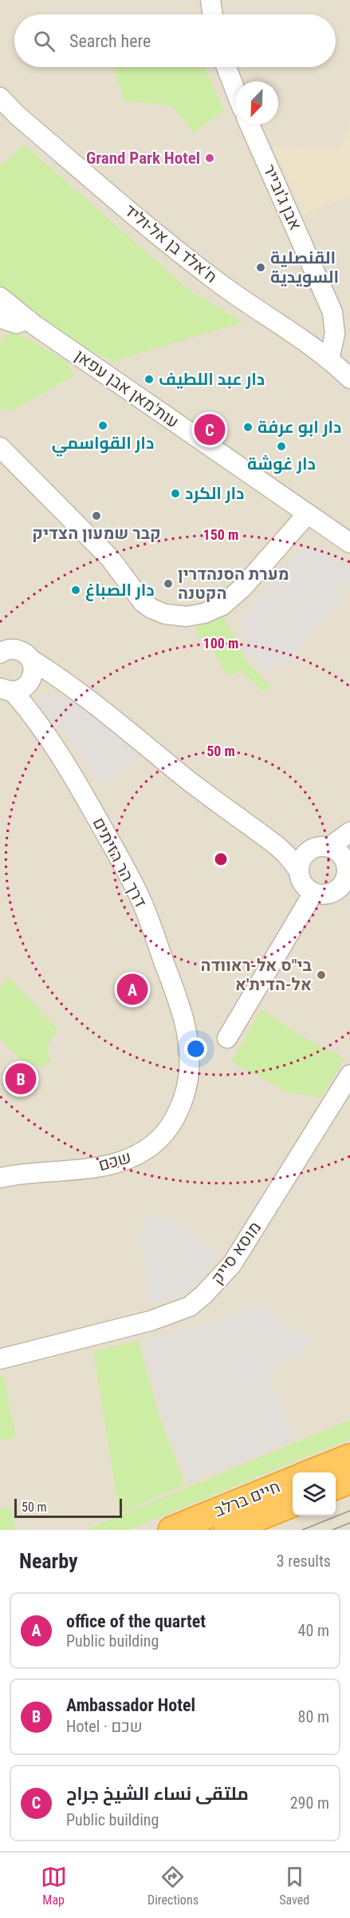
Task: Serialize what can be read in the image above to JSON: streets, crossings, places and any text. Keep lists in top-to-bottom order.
{
  "streets": {
    "highway": ["חיים ברלב"],
    "street": [
      "אבן ג'ובייר",
      "ח'אלד בן אל-וליד",
      "עות'מאן אבן עפאן",
      "דרך הר הזיתים",
      "שכם",
      "מוסא סייק"
    ]
  },
  "crossings": [
    ["אבן ג'ובייר", "ח'אלד בן אל-וליד"],
    ["דרך הר הזיתים", "שכם"]
  ],
  "places": [
    "Grand Park Hotel",
    "القنصلية السويدية",
    "دار عبد اللطيف",
    "دار القواسمي",
    "دار ابو عرفة",
    "دار غوشة",
    "دار الكرد",
    "קבר שמעון הצדיק",
    "מערת הסנהדרין הקטנה",
    "دار الصباغ",
    "בי\"ס אל-ראוודה אל-הדית'א"
  ],
  "scale_bar": "50 m",
  "north": "bottom left",
  "page": {
    "search": "Search here",
    "pins": ["C", "A", "B"],
    "scale": "50 m",
    "heading": ["Nearby", "3 results"],
    "list": [
      {
        "mark": "A",
        "name": "office of the quartet",
        "note": "Public building",
        "value": "40 m"
      },
      {
        "mark": "B",
        "name": "Ambassador Hotel",
        "note": "Hotel · שכם",
        "value": "80 m"
      },
      {
        "mark": "C",
        "name": "ملتقى نساء الشيخ جراح",
        "note": "Public building",
        "value": "290 m"
      }
    ],
    "nav": ["Map", "Directions", "Saved"]
  },
  "rings": ["150 m", "100 m", "50 m"]
}
